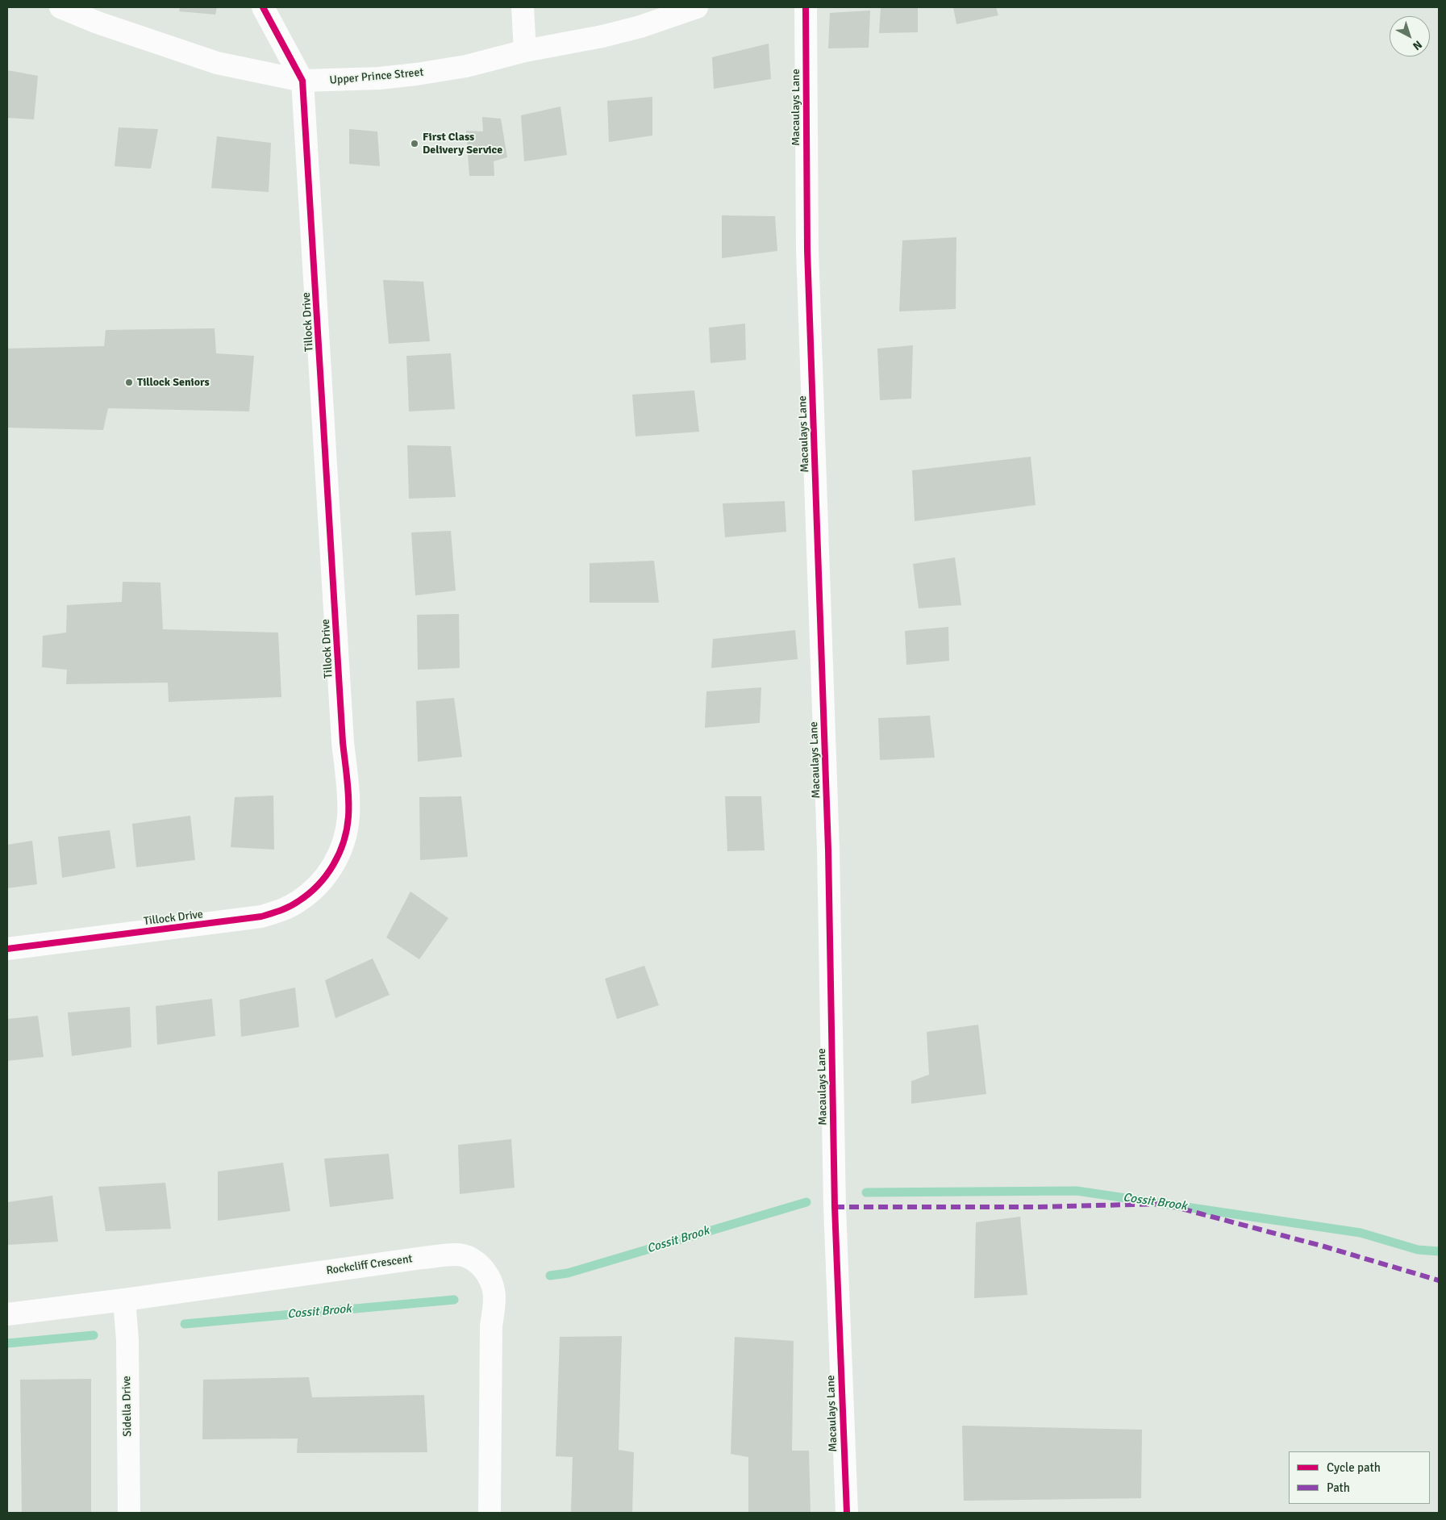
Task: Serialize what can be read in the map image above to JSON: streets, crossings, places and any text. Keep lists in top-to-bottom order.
{
  "streets": {
    "street": [
      "Upper Prince Street",
      "Macaulays Lane",
      "Tillock Drive",
      "Rockcliff Crescent",
      "Sidella Drive"
    ]
  },
  "crossings": [
    ["Upper Prince Street", "Tillock Drive"],
    ["Rockcliff Crescent", "Sidella Drive"]
  ],
  "water": ["Cossit Brook"],
  "places": ["First Class Delivery Service", "Tillock Seniors"],
  "legend": ["Cycle path", "Path"],
  "north": "bottom right"
}
